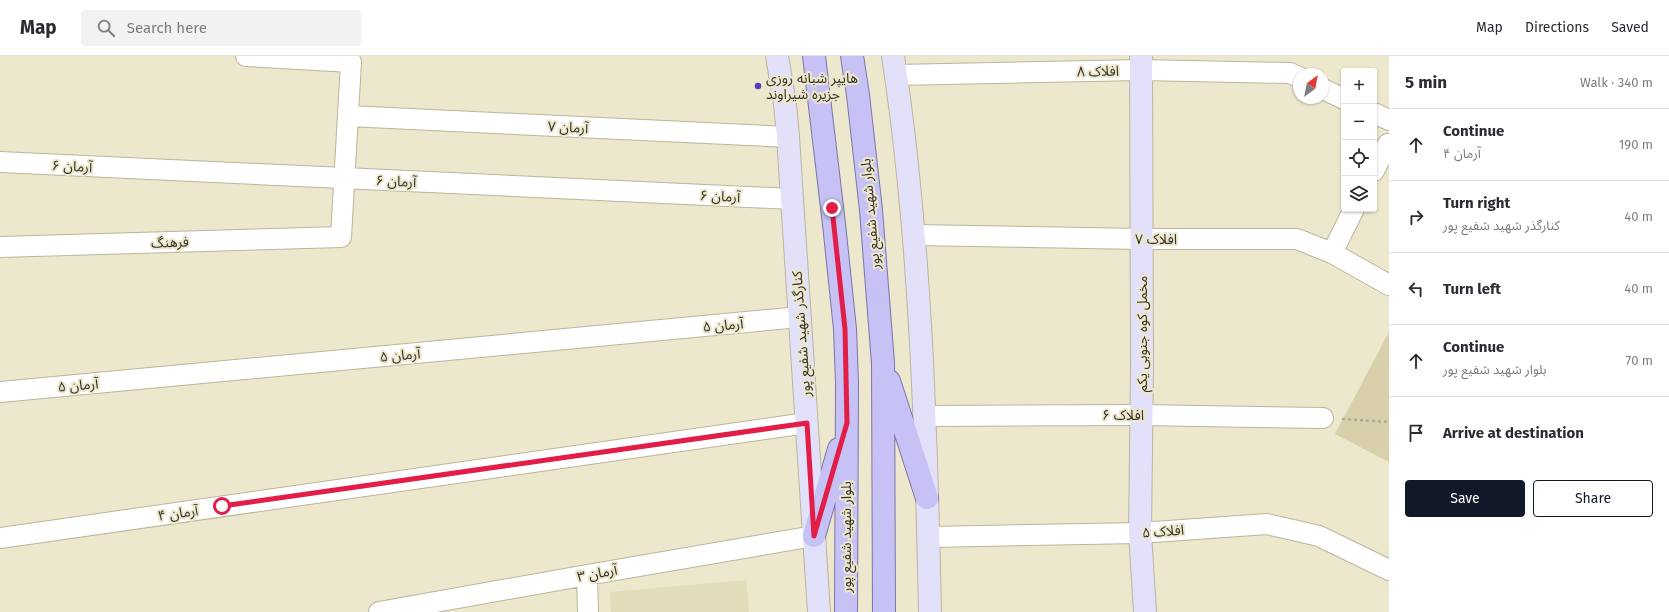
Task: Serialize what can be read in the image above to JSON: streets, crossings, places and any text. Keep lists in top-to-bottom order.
{
  "streets": {
    "main road": ["بلوار شهید شفیع پور", "کنارگذر شهید شفیع پور", "مخمل کوه جنوبی یکم"],
    "street": [
      "افلاک ۸",
      "آرمان ۷",
      "آرمان ۶",
      "افلاک ۷",
      "فرهنگ",
      "آرمان ۵",
      "افلاک ۶",
      "آرمان ۴",
      "افلاک ۵",
      "آرمان ۳"
    ]
  },
  "crossings": [
    ["افلاک ۸", "مخمل کوه جنوبی یکم"],
    ["آرمان ۷", "کنارگذر شهید شفیع پور"],
    ["آرمان ۶", "فرهنگ"],
    ["آرمان ۶", "کنارگذر شهید شفیع پور"],
    ["افلاک ۷", "مخمل کوه جنوبی یکم"],
    ["آرمان ۵", "کنارگذر شهید شفیع پور"],
    ["کنارگذر شهید شفیع پور", "آرمان ۴"],
    ["کنارگذر شهید شفیع پور", "آرمان ۳"],
    ["مخمل کوه جنوبی یکم", "افلاک ۶"],
    ["مخمل کوه جنوبی یکم", "افلاک ۵"]
  ],
  "places": ["هایپر شبانه روزی جزیره شیراوند"],
  "north": "top right",
  "page": {
    "header": "Map",
    "search": "Search here",
    "nav": ["Map", "Directions", "Saved"],
    "heading": ["5 min", "Walk · 340 m"],
    "map_buttons": ["+", "−"],
    "list": [
      ["Continue", "آرمان ۴", "190 m"],
      ["Turn right", "کنارگذر شهید شفیع پور", "40 m"],
      ["Turn left", "40 m"],
      ["Continue", "بلوار شهید شفیع پور", "70 m"],
      "Arrive at destination"
    ],
    "buttons": ["Save", "Share"]
  }
}
